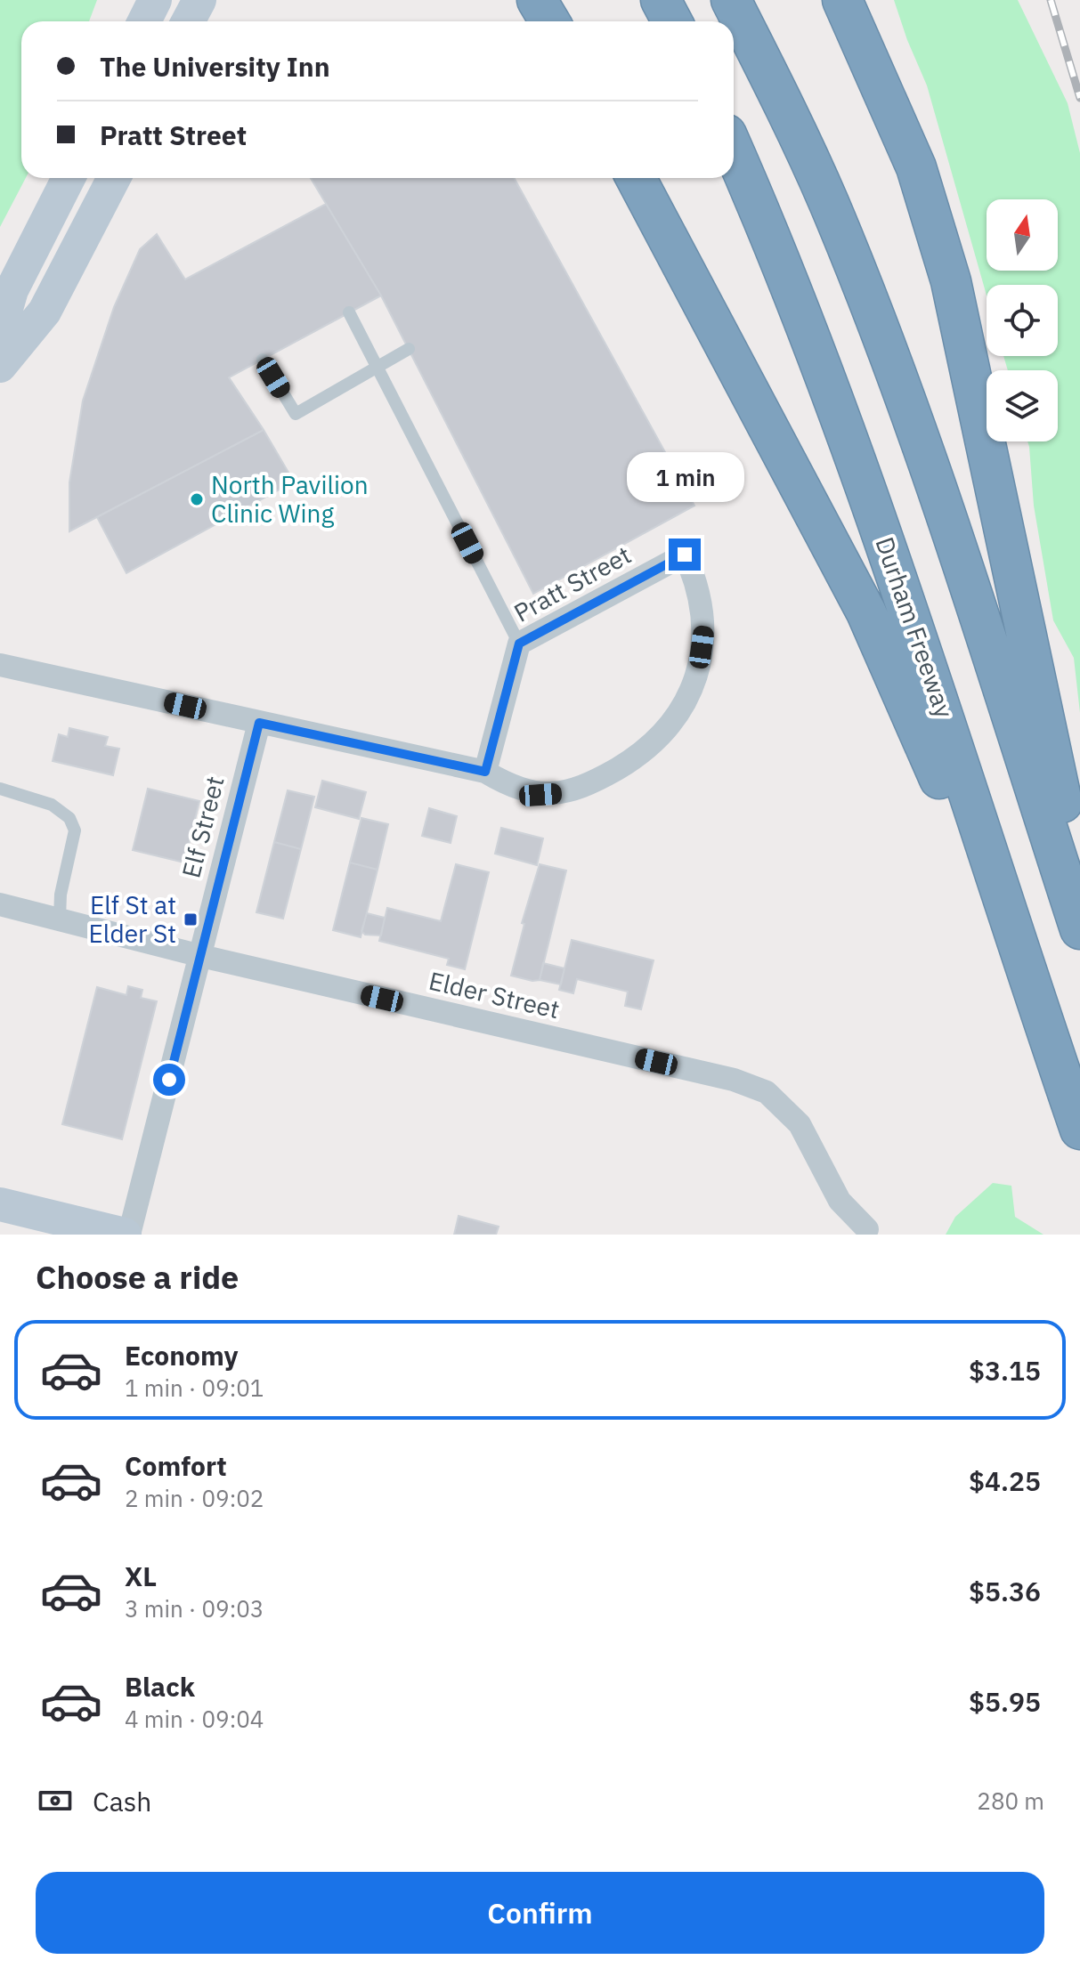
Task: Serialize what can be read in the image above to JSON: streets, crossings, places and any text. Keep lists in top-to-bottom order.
{
  "streets": {
    "highway": ["Durham Freeway"],
    "street": ["Pratt Street", "Elf Street", "Elder Street"]
  },
  "crossings": [
    ["Pratt Street", "Elf Street"],
    ["Elf Street", "Elder Street"]
  ],
  "places": {
    "other": ["North Pavilion Clinic Wing"],
    "transit": ["Elf St at Elder St"]
  },
  "north": "top",
  "page": {
    "banner": ["The University Inn", "Pratt Street"],
    "bubble": "1 min",
    "heading": "Choose a ride",
    "list": [
      {
        "name": "Economy",
        "note": "1 min · 09:01",
        "value": "$3.15"
      },
      {
        "name": "Comfort",
        "note": "2 min · 09:02",
        "value": "$4.25"
      },
      {
        "name": "XL",
        "note": "3 min · 09:03",
        "value": "$5.36"
      },
      {
        "name": "Black",
        "note": "4 min · 09:04",
        "value": "$5.95"
      }
    ],
    "pay": ["Cash", "280 m"],
    "buttons": "Confirm"
  }
}
